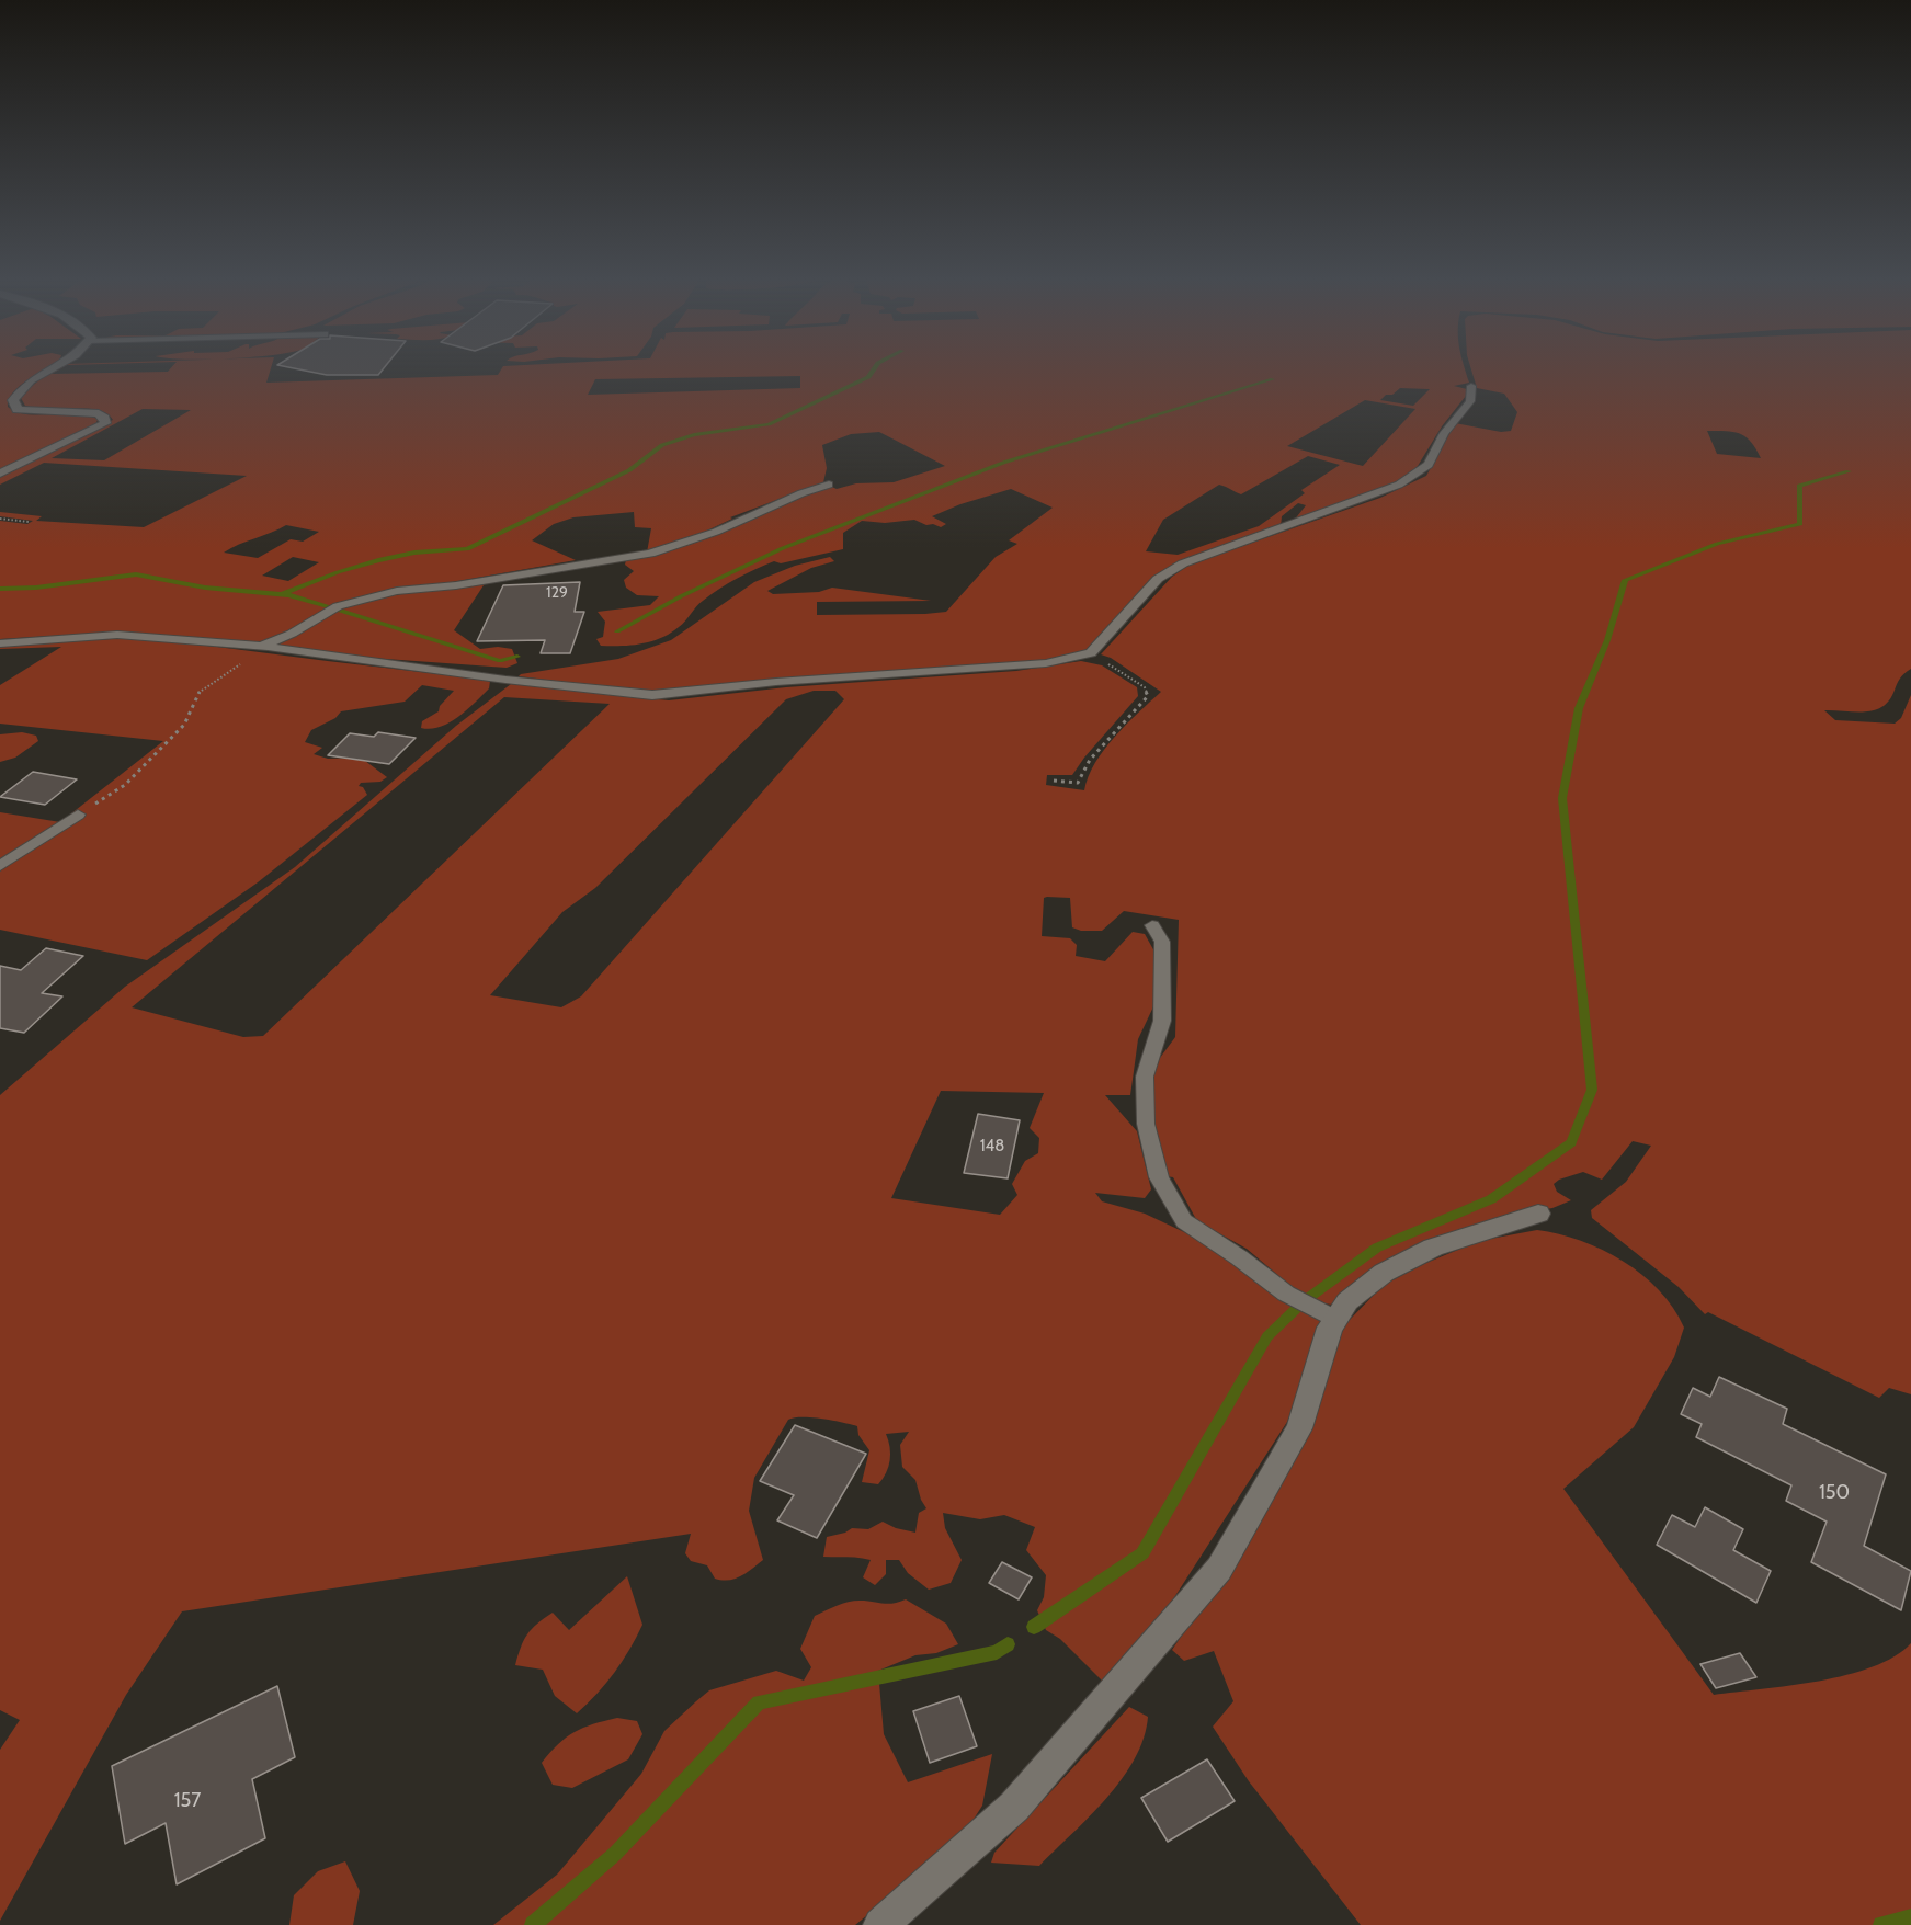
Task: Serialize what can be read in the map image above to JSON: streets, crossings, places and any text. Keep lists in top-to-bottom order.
{
  "house_numbers": [
    "129",
    "148",
    "150",
    "157"
  ]
}
